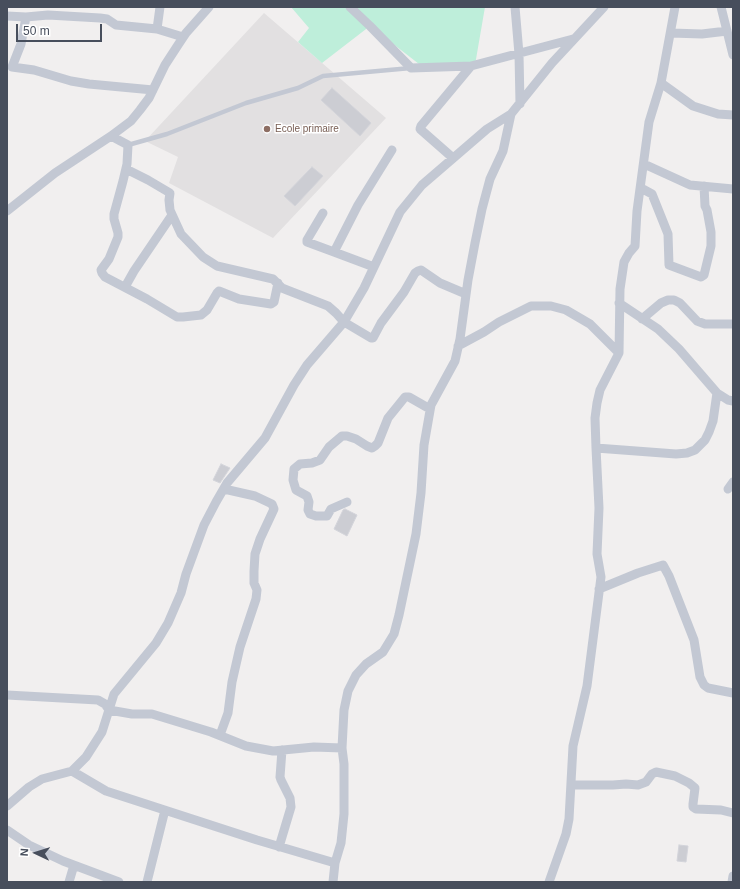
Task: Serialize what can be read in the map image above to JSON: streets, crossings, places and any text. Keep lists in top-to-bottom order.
{
  "places": ["Ecole primaire"],
  "scale_bar": "50 m",
  "north": "left"
}
